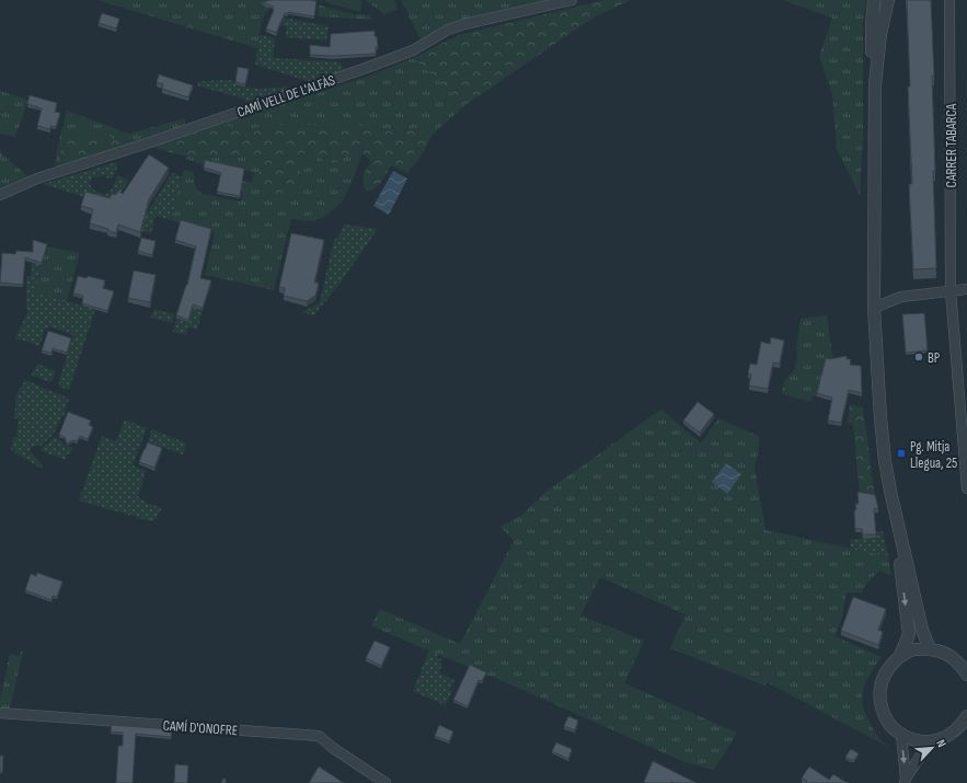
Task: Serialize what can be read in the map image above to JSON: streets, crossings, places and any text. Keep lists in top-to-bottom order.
{
  "streets": {
    "street": ["CAMÍ VELL DE L'ALFÀS", "CARRER TABARCA", "CAMÍ D'ONOFRE"]
  },
  "places": {
    "other": ["BP"],
    "transit": ["Pg. Mitja Llegua, 25"]
  },
  "north": "top right"
}
